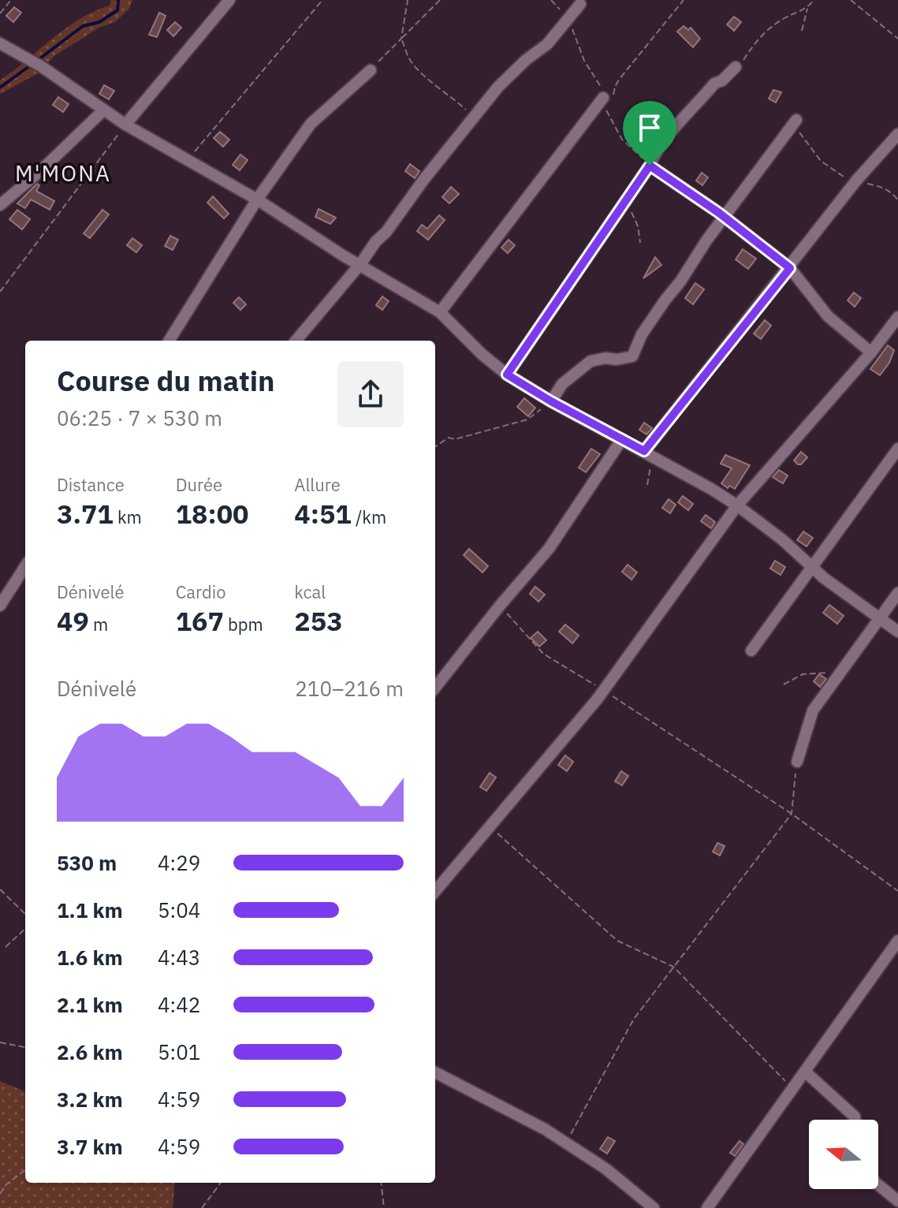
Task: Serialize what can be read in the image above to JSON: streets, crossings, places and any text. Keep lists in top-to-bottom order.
{
  "districts": ["M'MONA"],
  "north": "left",
  "page": {
    "heading": ["Course du matin", "06:25 · 7 × 530 m"],
    "stats": [
      ["Distance", "3.71 km"],
      ["Durée", "18:00"],
      ["Allure", "4:51 /km"],
      ["Dénivelé", "49 m"],
      ["Cardio", "167 bpm"],
      ["kcal", "253"]
    ],
    "chart": ["Dénivelé", "210–216 m"],
    "list": [
      {
        "name": "530 m",
        "note": "4:29"
      },
      {
        "name": "1.1 km",
        "note": "5:04"
      },
      {
        "name": "1.6 km",
        "note": "4:43"
      },
      {
        "name": "2.1 km",
        "note": "4:42"
      },
      {
        "name": "2.6 km",
        "note": "5:01"
      },
      {
        "name": "3.2 km",
        "note": "4:59"
      },
      {
        "name": "3.7 km",
        "note": "4:59"
      }
    ]
  }
}
